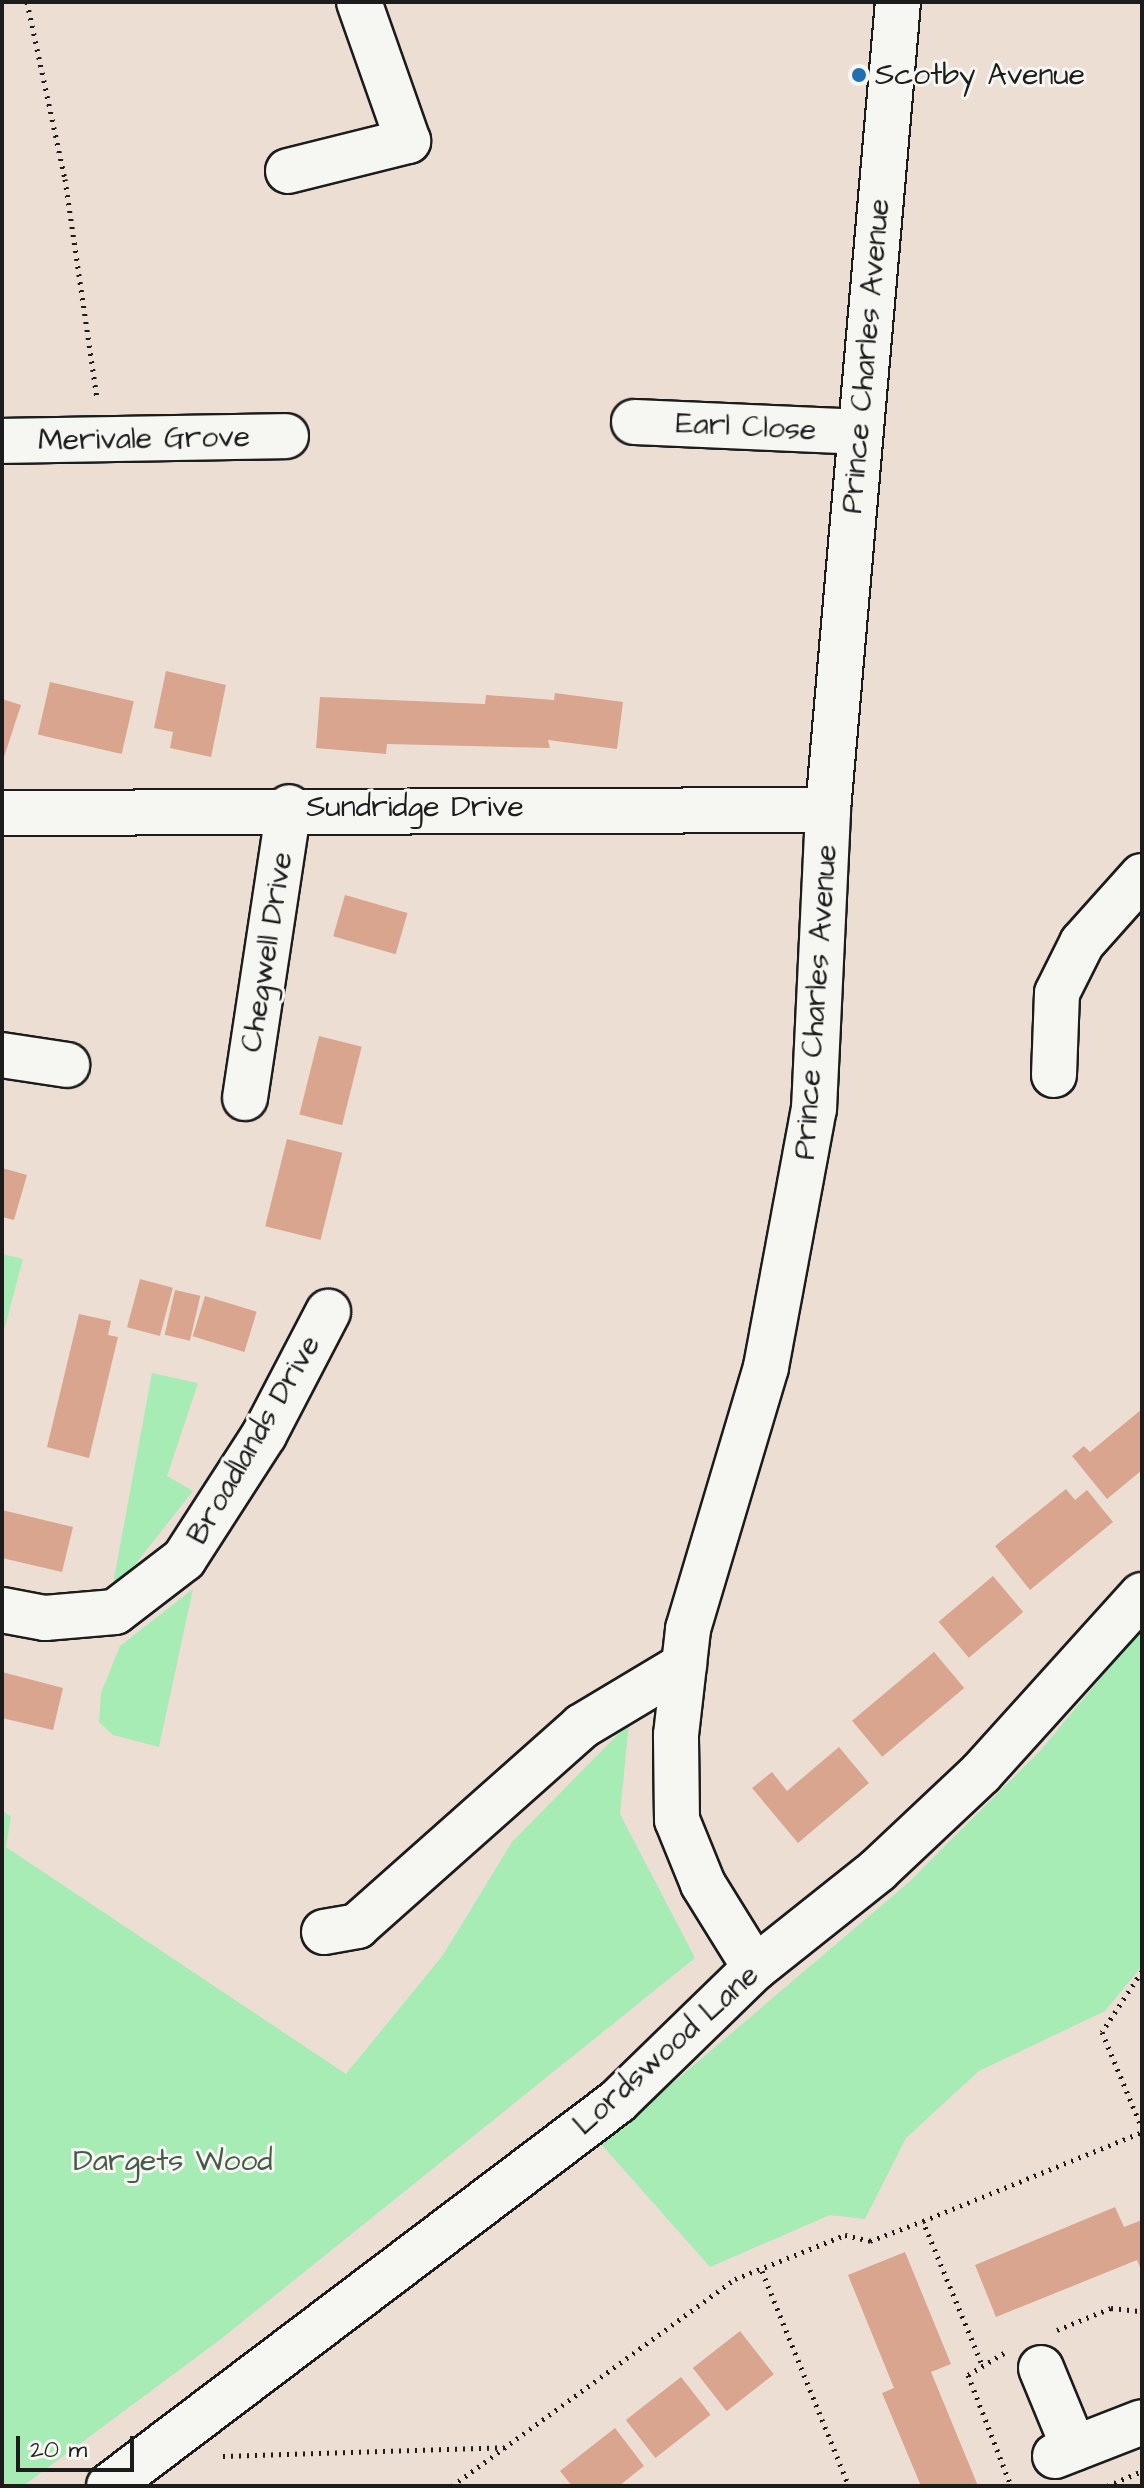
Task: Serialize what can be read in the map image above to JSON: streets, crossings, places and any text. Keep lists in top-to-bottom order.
{
  "streets": {
    "street": [
      "Prince Charles Avenue",
      "Earl Close",
      "Merivale Grove",
      "Sundridge Drive",
      "Chegwell Drive",
      "Broadlands Drive",
      "Lordswood Lane"
    ]
  },
  "crossings": [
    ["Prince Charles Avenue", "Earl Close"],
    ["Prince Charles Avenue", "Sundridge Drive"],
    ["Prince Charles Avenue", "Lordswood Lane"],
    ["Sundridge Drive", "Chegwell Drive"]
  ],
  "parks": ["Dargets Wood"],
  "places": ["Scotby Avenue"],
  "scale_bar": "20 m"
}
